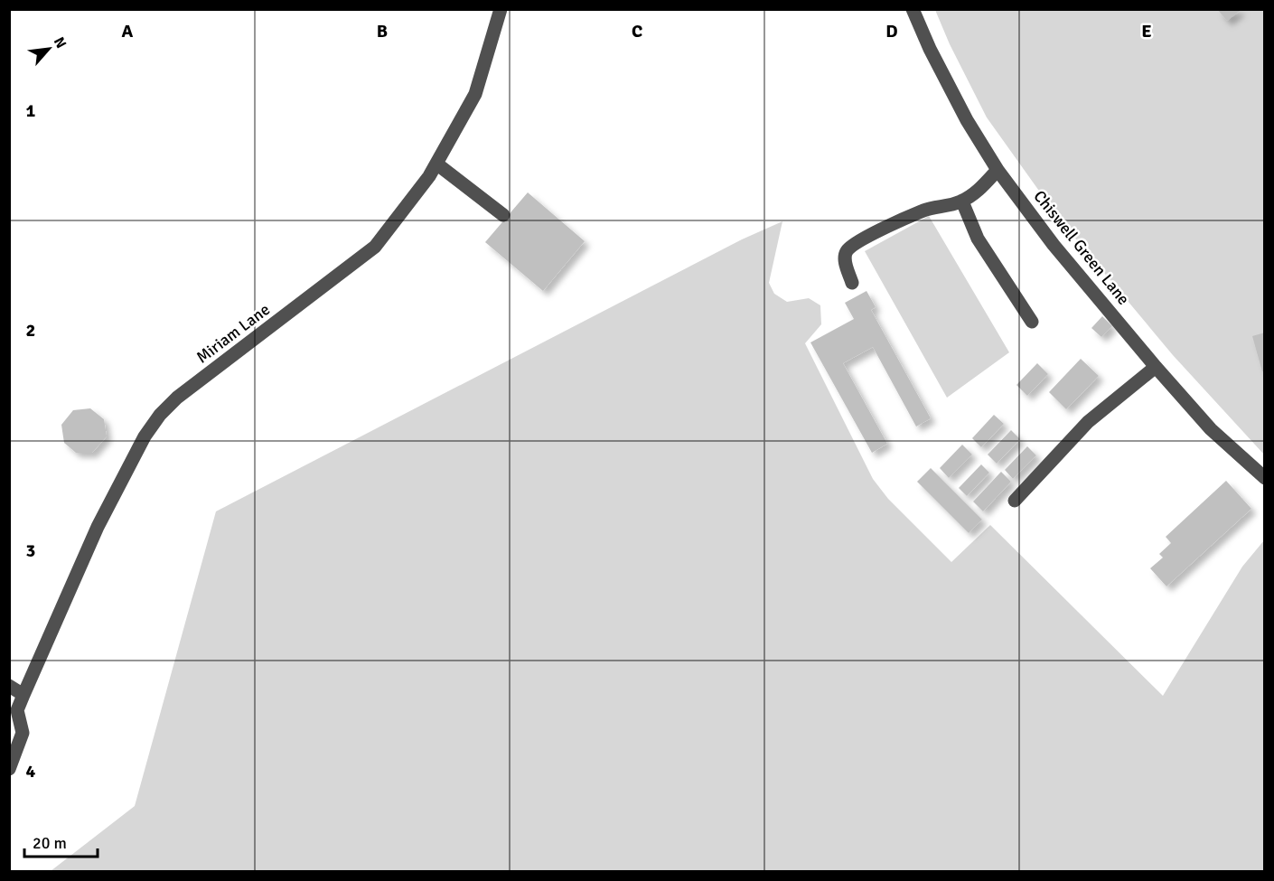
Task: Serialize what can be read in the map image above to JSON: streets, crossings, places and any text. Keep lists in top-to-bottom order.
{
  "streets": {
    "street": ["Chiswell Green Lane", "Miriam Lane"]
  },
  "scale_bar": "20 m",
  "north": "top right",
  "grid": {
    "columns": [
      "A",
      "B",
      "C",
      "D",
      "E"
    ],
    "rows": [
      "1",
      "2",
      "3",
      "4"
    ]
  }
}
